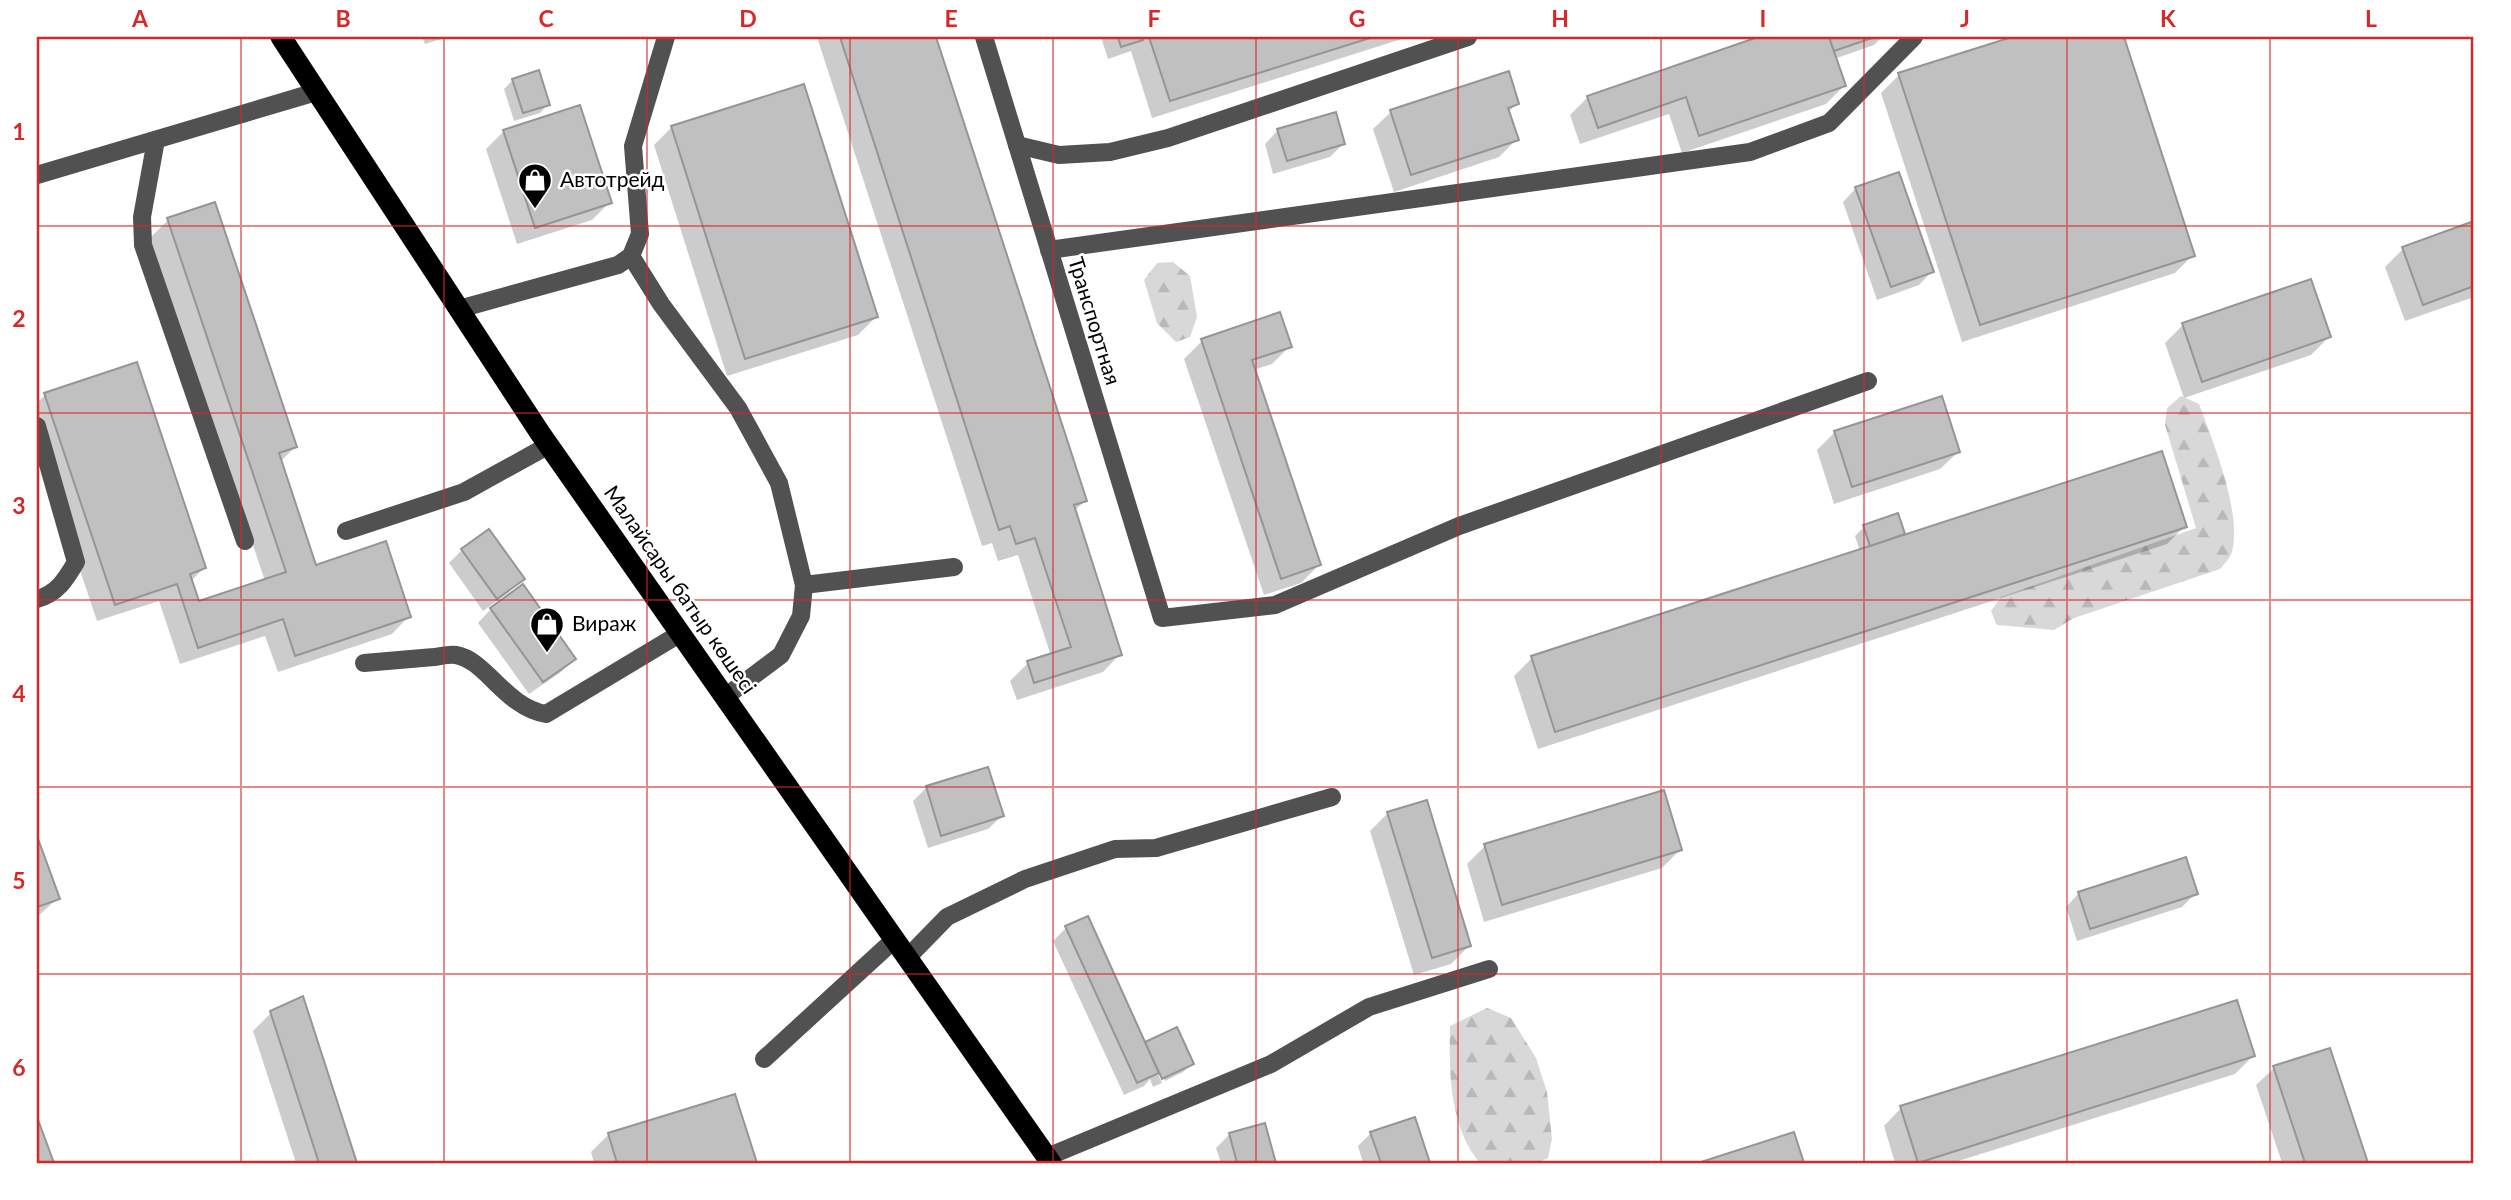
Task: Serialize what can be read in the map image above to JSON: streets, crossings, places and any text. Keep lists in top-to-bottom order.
{
  "streets": {
    "highway": ["Малайсары батыр көшесі"],
    "street": ["Транспортная"]
  },
  "places": {
    "shop": ["Автотрейд", "Вираж"]
  },
  "grid": {
    "columns": [
      "A",
      "B",
      "C",
      "D",
      "E",
      "F",
      "G",
      "H",
      "I",
      "J",
      "K",
      "L"
    ],
    "rows": [
      "1",
      "2",
      "3",
      "4",
      "5",
      "6"
    ]
  }
}
